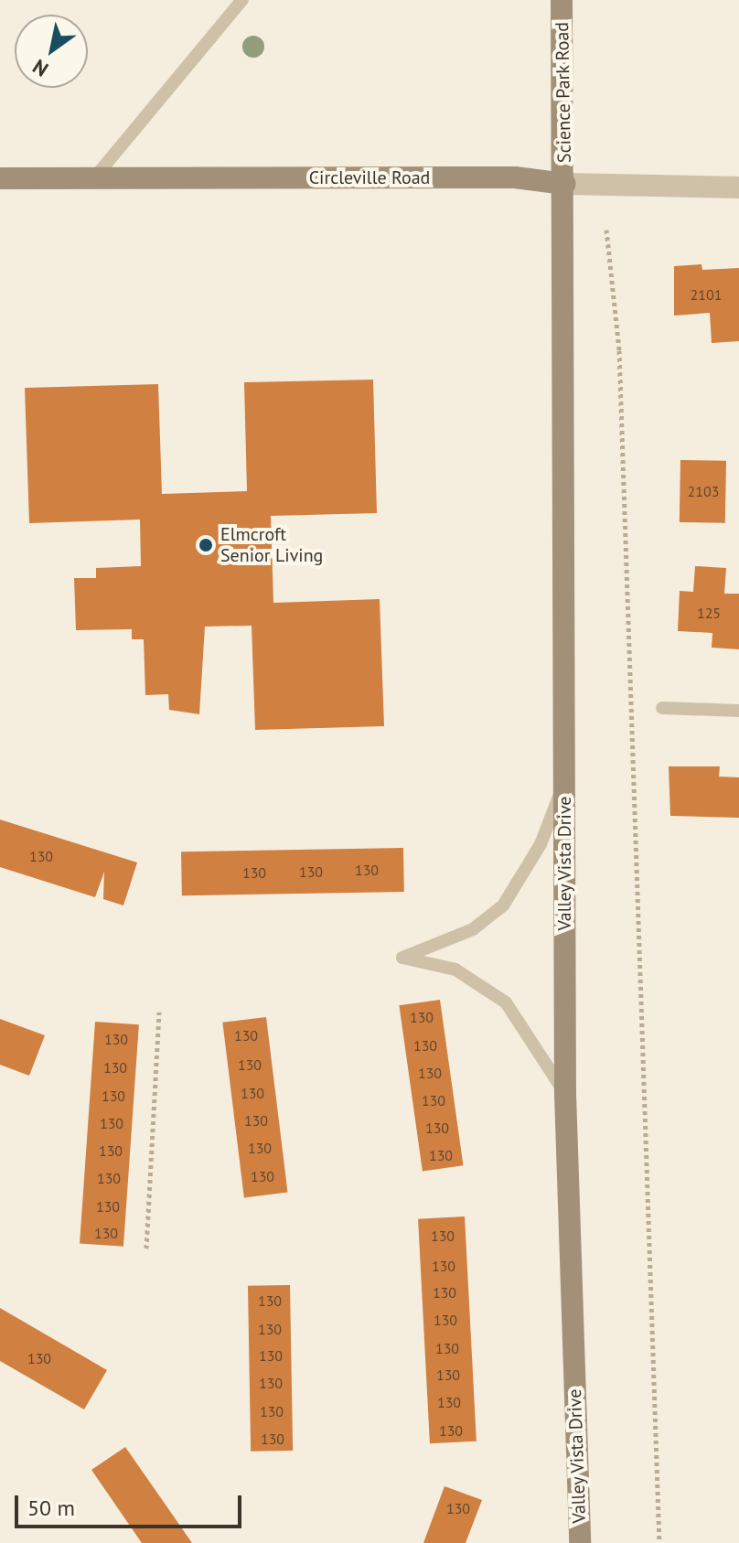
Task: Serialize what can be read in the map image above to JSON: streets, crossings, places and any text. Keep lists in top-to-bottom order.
{
  "streets": {
    "main road": ["Science Park Road", "Circleville Road", "Valley Vista Drive"]
  },
  "crossings": [
    ["Science Park Road", "Circleville Road"],
    ["Science Park Road", "Valley Vista Drive"],
    ["Circleville Road", "Valley Vista Drive"]
  ],
  "places": ["Elmcroft Senior Living"],
  "house_numbers": [
    "2101",
    "2103",
    "125",
    "130",
    "130",
    "130",
    "130",
    "130",
    "130",
    "130",
    "130",
    "130",
    "130",
    "130",
    "130",
    "130",
    "130",
    "130",
    "130",
    "130",
    "130",
    "130",
    "130",
    "130",
    "130",
    "130",
    "130",
    "130",
    "130",
    "130",
    "130",
    "130",
    "130",
    "130",
    "130",
    "130",
    "130",
    "130",
    "130",
    "130",
    "130",
    "130",
    "130"
  ],
  "scale_bar": "50 m",
  "north": "bottom left"
}
